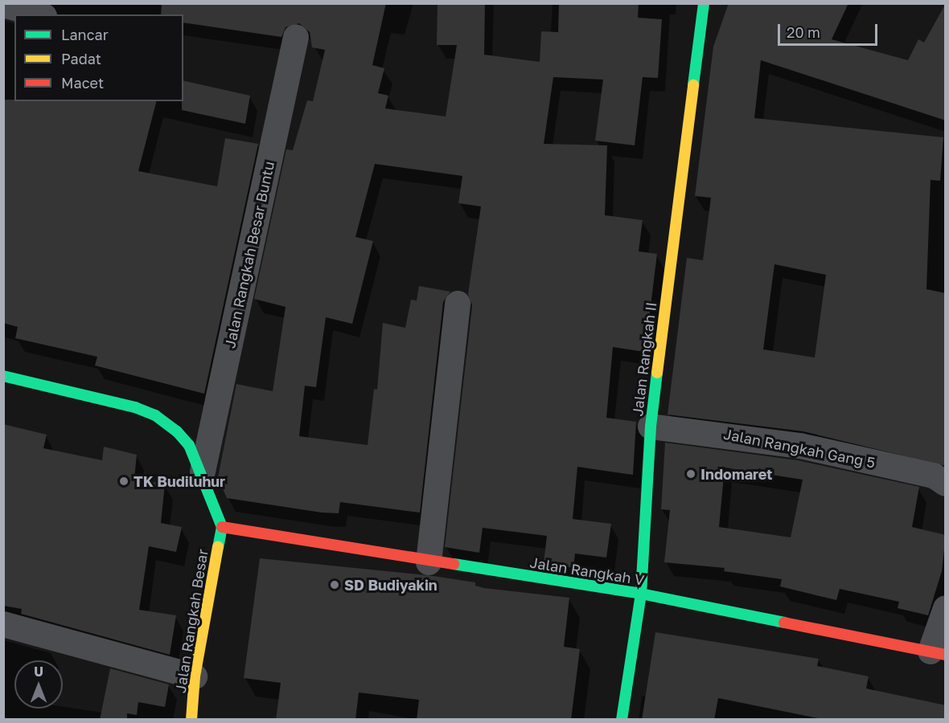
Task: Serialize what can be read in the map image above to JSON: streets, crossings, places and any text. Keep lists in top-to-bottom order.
{
  "streets": {
    "street": [
      "Jalan Rangkah Besar Buntu",
      "Jalan Rangkah II",
      "Jalan Rangkah Gang 5",
      "Jalan Rangkah V",
      "Jalan Rangkah Besar"
    ]
  },
  "crossings": [
    ["Jalan Rangkah II", "Jalan Rangkah Gang 5"],
    ["Jalan Rangkah II", "Jalan Rangkah V"],
    ["Jalan Rangkah V", "Jalan Rangkah Besar"]
  ],
  "places": ["Indomaret", "TK Budiluhur", "SD Budiyakin"],
  "legend": ["Lancar", "Padat", "Macet"],
  "scale_bar": "20 m",
  "north": "top"
}
